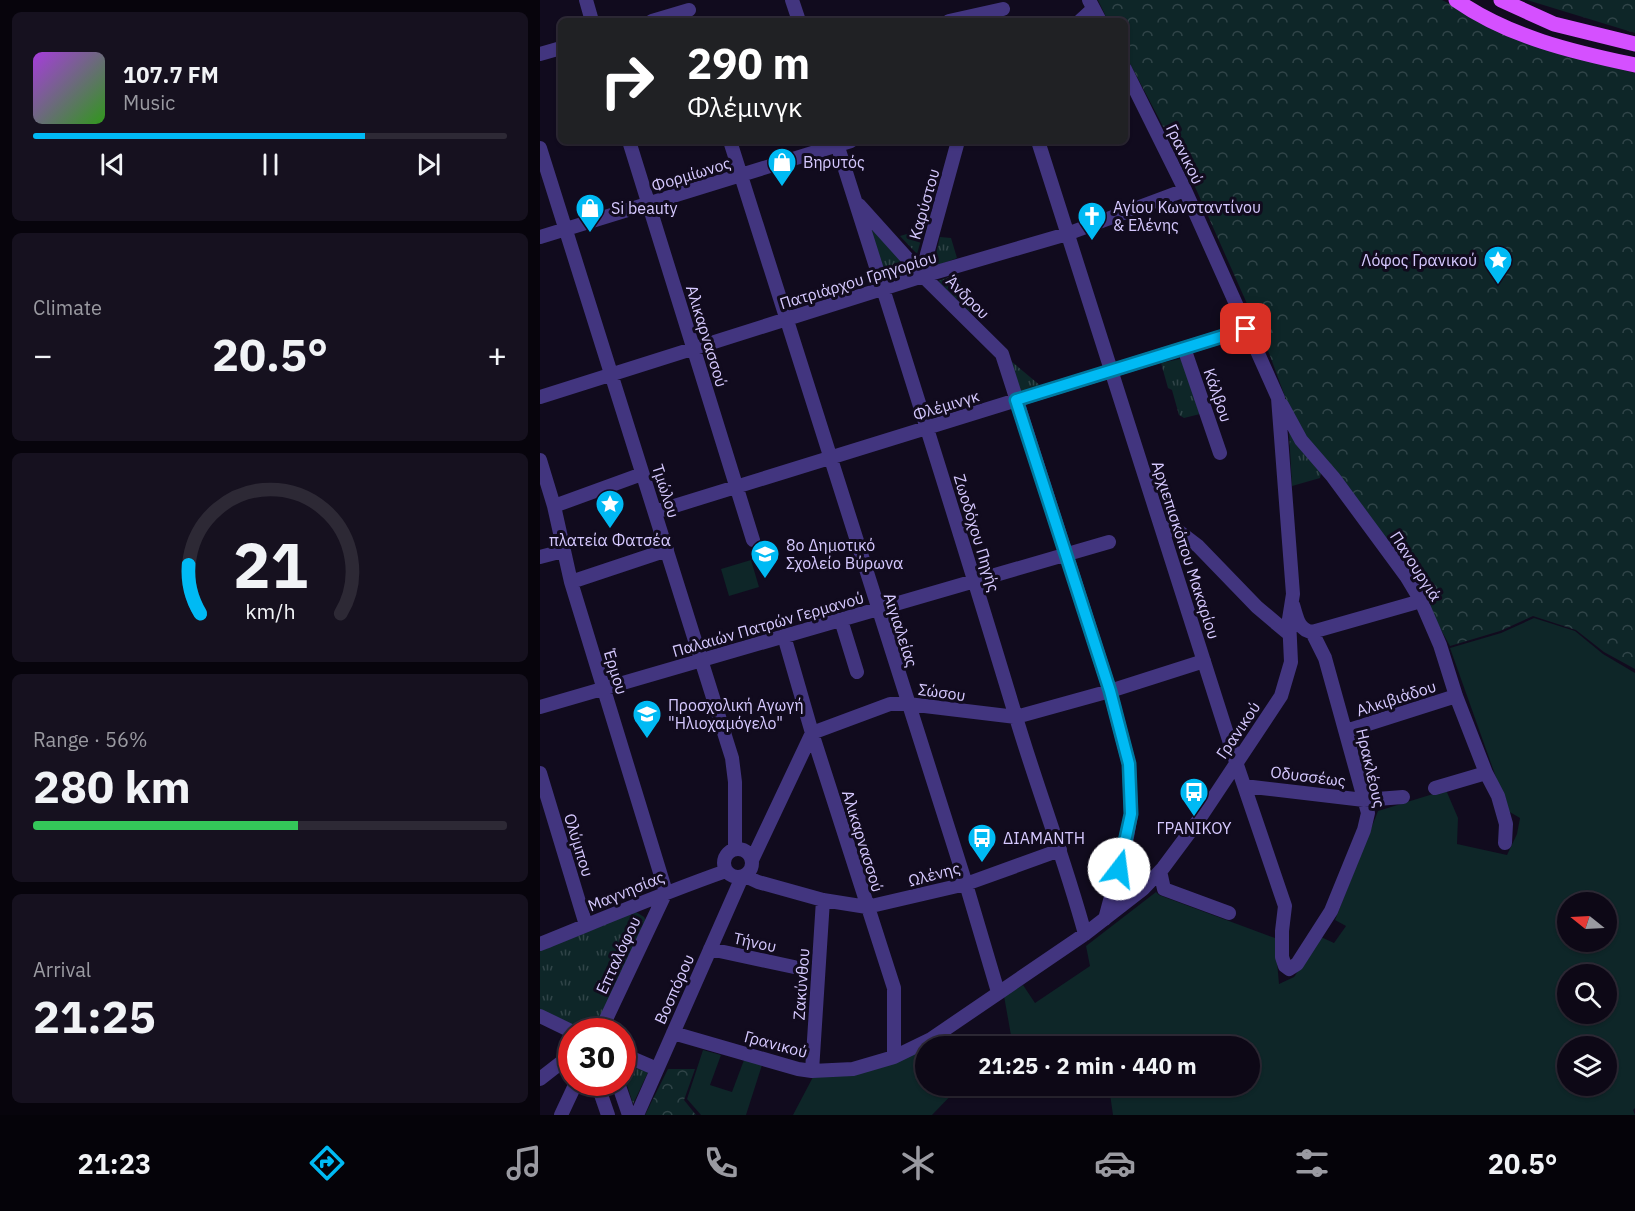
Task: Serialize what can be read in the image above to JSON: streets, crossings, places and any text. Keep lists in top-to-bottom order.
{
  "streets": {
    "street": [
      "Γρανικού",
      "Φορμίωνος",
      "Καρύστου",
      "Πατριάρχου Γρηγορίου",
      "Άνδρου",
      "Αλικαρνασσού",
      "Κάλβου",
      "Φλέμινγκ",
      "Τμώλου",
      "Ζωοδόχου Πηγής",
      "Αρχιεπισκόπου Μακαρίου",
      "Πανουργιά",
      "Παλαιών Πατρών Γερμανού",
      "Αιγιαλείας",
      "Έρμου",
      "Σώσου",
      "Αλκιβιάδου",
      "Ηρακλέους",
      "Οδυσσέως",
      "Ολύμπου",
      "Ωλένης",
      "Μαγνησίας",
      "Τήνου",
      "Επταλόφου",
      "Ζακύνθου",
      "Βοσπόρου"
    ]
  },
  "crossings": [
    ["Γρανικού", "Πατριάρχου Γρηγορίου"],
    ["Γρανικού", "Άνδρου"],
    ["Γρανικού", "Αλικαρνασσού"],
    ["Γρανικού", "Φλέμινγκ"],
    ["Γρανικού", "Ζωοδόχου Πηγής"],
    ["Γρανικού", "Αρχιεπισκόπου Μακαρίου"],
    ["Γρανικού", "Πανουργιά"],
    ["Γρανικού", "Αιγιαλείας"],
    ["Γρανικού", "Ζακύνθου"],
    ["Γρανικού", "Βοσπόρου"],
    ["Φορμίωνος", "Αλικαρνασσού"],
    ["Φορμίωνος", "Τμώλου"],
    ["Φορμίωνος", "Αιγιαλείας"],
    ["Καρύστου", "Πατριάρχου Γρηγορίου"],
    ["Καρύστου", "Άνδρου"],
    ["Πατριάρχου Γρηγορίου", "Άνδρου"],
    ["Πατριάρχου Γρηγορίου", "Αλικαρνασσού"],
    ["Πατριάρχου Γρηγορίου", "Τμώλου"],
    ["Πατριάρχου Γρηγορίου", "Ζωοδόχου Πηγής"],
    ["Πατριάρχου Γρηγορίου", "Αρχιεπισκόπου Μακαρίου"],
    ["Πατριάρχου Γρηγορίου", "Αιγιαλείας"],
    ["Άνδρου", "Φλέμινγκ"],
    ["Άνδρου", "Ζωοδόχου Πηγής"],
    ["Άνδρου", "Παλαιών Πατρών Γερμανού"],
    ["Άνδρου", "Σώσου"],
    ["Αλικαρνασσού", "Φλέμινγκ"],
    ["Αλικαρνασσού", "Παλαιών Πατρών Γερμανού"],
    ["Αλικαρνασσού", "Σώσου"],
    ["Αλικαρνασσού", "Ωλένης"],
    ["Κάλβου", "Φλέμινγκ"],
    ["Φλέμινγκ", "Τμώλου"],
    ["Φλέμινγκ", "Ζωοδόχου Πηγής"],
    ["Φλέμινγκ", "Αρχιεπισκόπου Μακαρίου"],
    ["Φλέμινγκ", "Αιγιαλείας"],
    ["Τμώλου", "Παλαιών Πατρών Γερμανού"],
    ["Τμώλου", "Ωλένης"],
    ["Τμώλου", "Μαγνησίας"],
    ["Τμώλου", "Βοσπόρου"],
    ["Ζωοδόχου Πηγής", "Παλαιών Πατρών Γερμανού"],
    ["Ζωοδόχου Πηγής", "Σώσου"],
    ["Ζωοδόχου Πηγής", "Ωλένης"],
    ["Αρχιεπισκόπου Μακαρίου", "Σώσου"],
    ["Αρχιεπισκόπου Μακαρίου", "Ηρακλέους"],
    ["Αρχιεπισκόπου Μακαρίου", "Οδυσσέως"],
    ["Πανουργιά", "Αλκιβιάδου"],
    ["Παλαιών Πατρών Γερμανού", "Αιγιαλείας"],
    ["Παλαιών Πατρών Γερμανού", "Έρμου"],
    ["Αιγιαλείας", "Σώσου"],
    ["Αιγιαλείας", "Ωλένης"],
    ["Έρμου", "Μαγνησίας"],
    ["Έρμου", "Επταλόφου"],
    ["Αλκιβιάδου", "Ηρακλέους"],
    ["Ηρακλέους", "Οδυσσέως"],
    ["Ολύμπου", "Μαγνησίας"],
    ["Ωλένης", "Μαγνησίας"],
    ["Ωλένης", "Ζακύνθου"],
    ["Ωλένης", "Βοσπόρου"],
    ["Μαγνησίας", "Επταλόφου"],
    ["Μαγνησίας", "Βοσπόρου"],
    ["Τήνου", "Βοσπόρου"]
  ],
  "places": {
    "shop": ["Βηρυτός", "Si beauty"],
    "church": ["Αγίου Κωνσταντίνου & Ελένης"],
    "place": ["Λόφος Γρανικού", "πλατεία Φατσέα"],
    "school or university": ["8ο Δημοτικό Σχολείο Βύρωνα", "Προσχολική Αγωγή \"Ηλιοχαμόγελο\""],
    "bus stop": ["ΓΡΑΝΙΚΟΥ", "ΔΙΑΜΑΝΤΗ"]
  },
  "north": "left",
  "page": {
    "turn": ["290 m", "Φλέμινγκ"],
    "song": ["107.7 FM", "Music"],
    "tile": [
      "Climate",
      ["Range · 56%", "280 km"],
      ["Arrival", "21:25"]
    ],
    "heat": ["−", "20.5°", "+"],
    "limit": "30",
    "trip": "21:25 · 2 min · 440 m",
    "tabs": ["21:23", "20.5°"],
    "gauge": ["21", "km/h"]
  }
}
